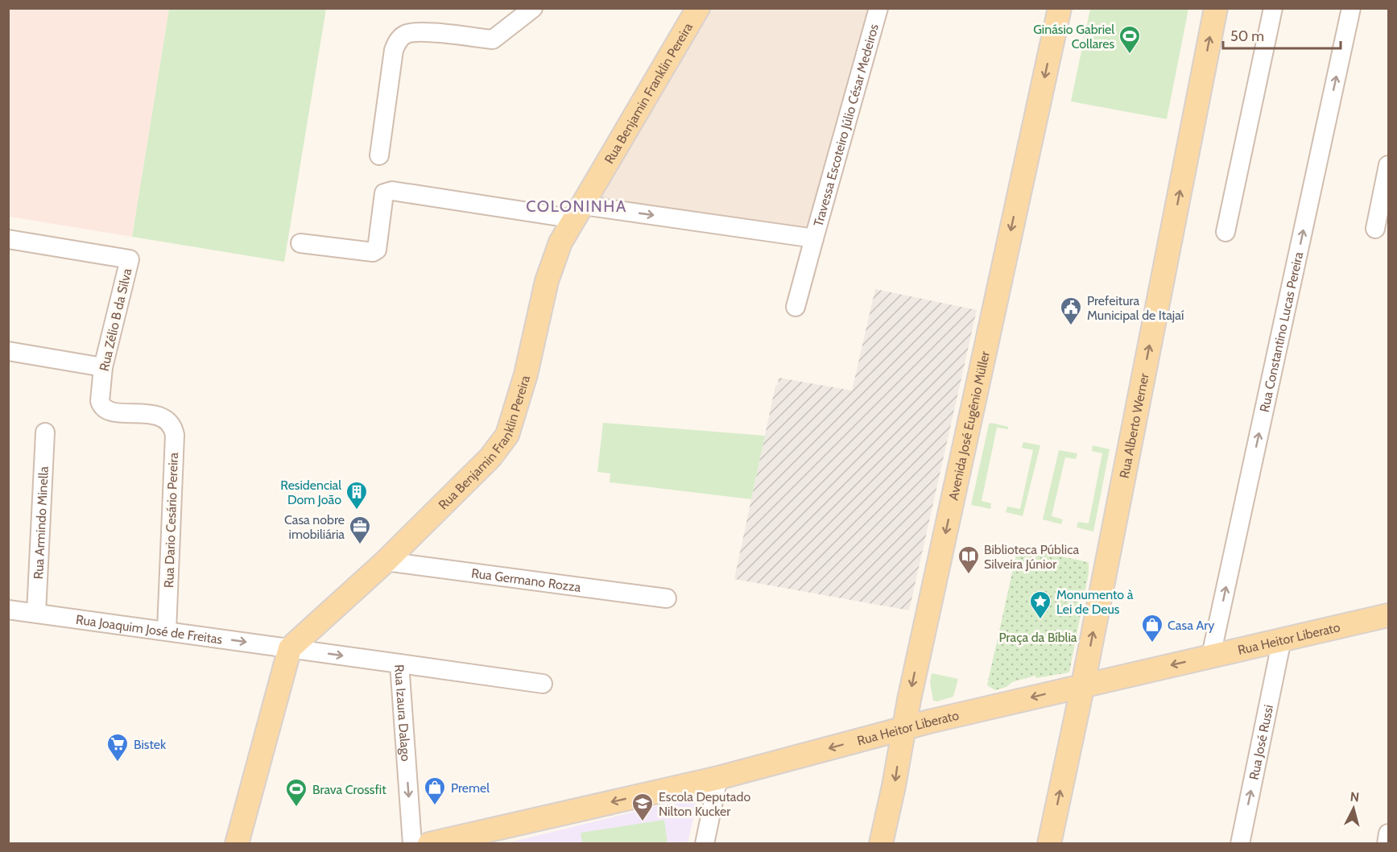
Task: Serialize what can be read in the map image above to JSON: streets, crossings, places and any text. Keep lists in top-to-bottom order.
{
  "streets": {
    "main road": [
      "Rua Benjamin Franklin Pereira",
      "Avenida José Eugênio Müller",
      "Rua Alberto Werner",
      "Rua Heitor Liberato"
    ],
    "street": [
      "Travessa Escoteiro Júlio César Medeiros",
      "Rua Zélio B da Silva",
      "Rua Constantino Lucas Pereira",
      "Rua Dario Cesário Pereira",
      "Rua Armindo Minella",
      "Rua Germano Rozza",
      "Rua Joaquim José de Freitas",
      "Rua Izaura Dalago",
      "Rua José Russi"
    ]
  },
  "crossings": [
    ["Rua Benjamin Franklin Pereira", "Travessa Escoteiro Júlio César Medeiros"],
    ["Rua Benjamin Franklin Pereira", "Rua Germano Rozza"],
    ["Rua Benjamin Franklin Pereira", "Rua Joaquim José de Freitas"],
    ["Rua Benjamin Franklin Pereira", "Rua Izaura Dalago"],
    ["Rua Zélio B da Silva", "Rua Dario Cesário Pereira"],
    ["Rua Constantino Lucas Pereira", "Rua Heitor Liberato"],
    ["Avenida José Eugênio Müller", "Rua Heitor Liberato"],
    ["Rua Alberto Werner", "Rua Heitor Liberato"],
    ["Rua Dario Cesário Pereira", "Rua Joaquim José de Freitas"],
    ["Rua Armindo Minella", "Rua Joaquim José de Freitas"],
    ["Rua Joaquim José de Freitas", "Rua Izaura Dalago"],
    ["Rua Heitor Liberato", "Rua José Russi"]
  ],
  "one_way": [
    "Avenida José Eugênio Müller",
    "Rua Alberto Werner",
    "Rua Joaquim José de Freitas",
    "Rua Heitor Liberato",
    "Rua José Russi"
  ],
  "districts": ["COLONINHA"],
  "parks": ["Praça da Bíblia"],
  "places": {
    "sports": ["Ginásio Gabriel Collares", "Brava Crossfit"],
    "public building": ["Prefeitura Municipal de Itajaí"],
    "building": ["Residencial Dom João"],
    "office": ["Casa nobre imobiliária"],
    "library": ["Biblioteca Pública Silveira Júnior"],
    "place": ["Monumento à Lei de Deus"],
    "shop": ["Casa Ary", "Premel"],
    "supermarket": ["Bistek"],
    "school or university": ["Escola Deputado Nilton Kucker"]
  },
  "scale_bar": "50 m",
  "north": "top"
}
